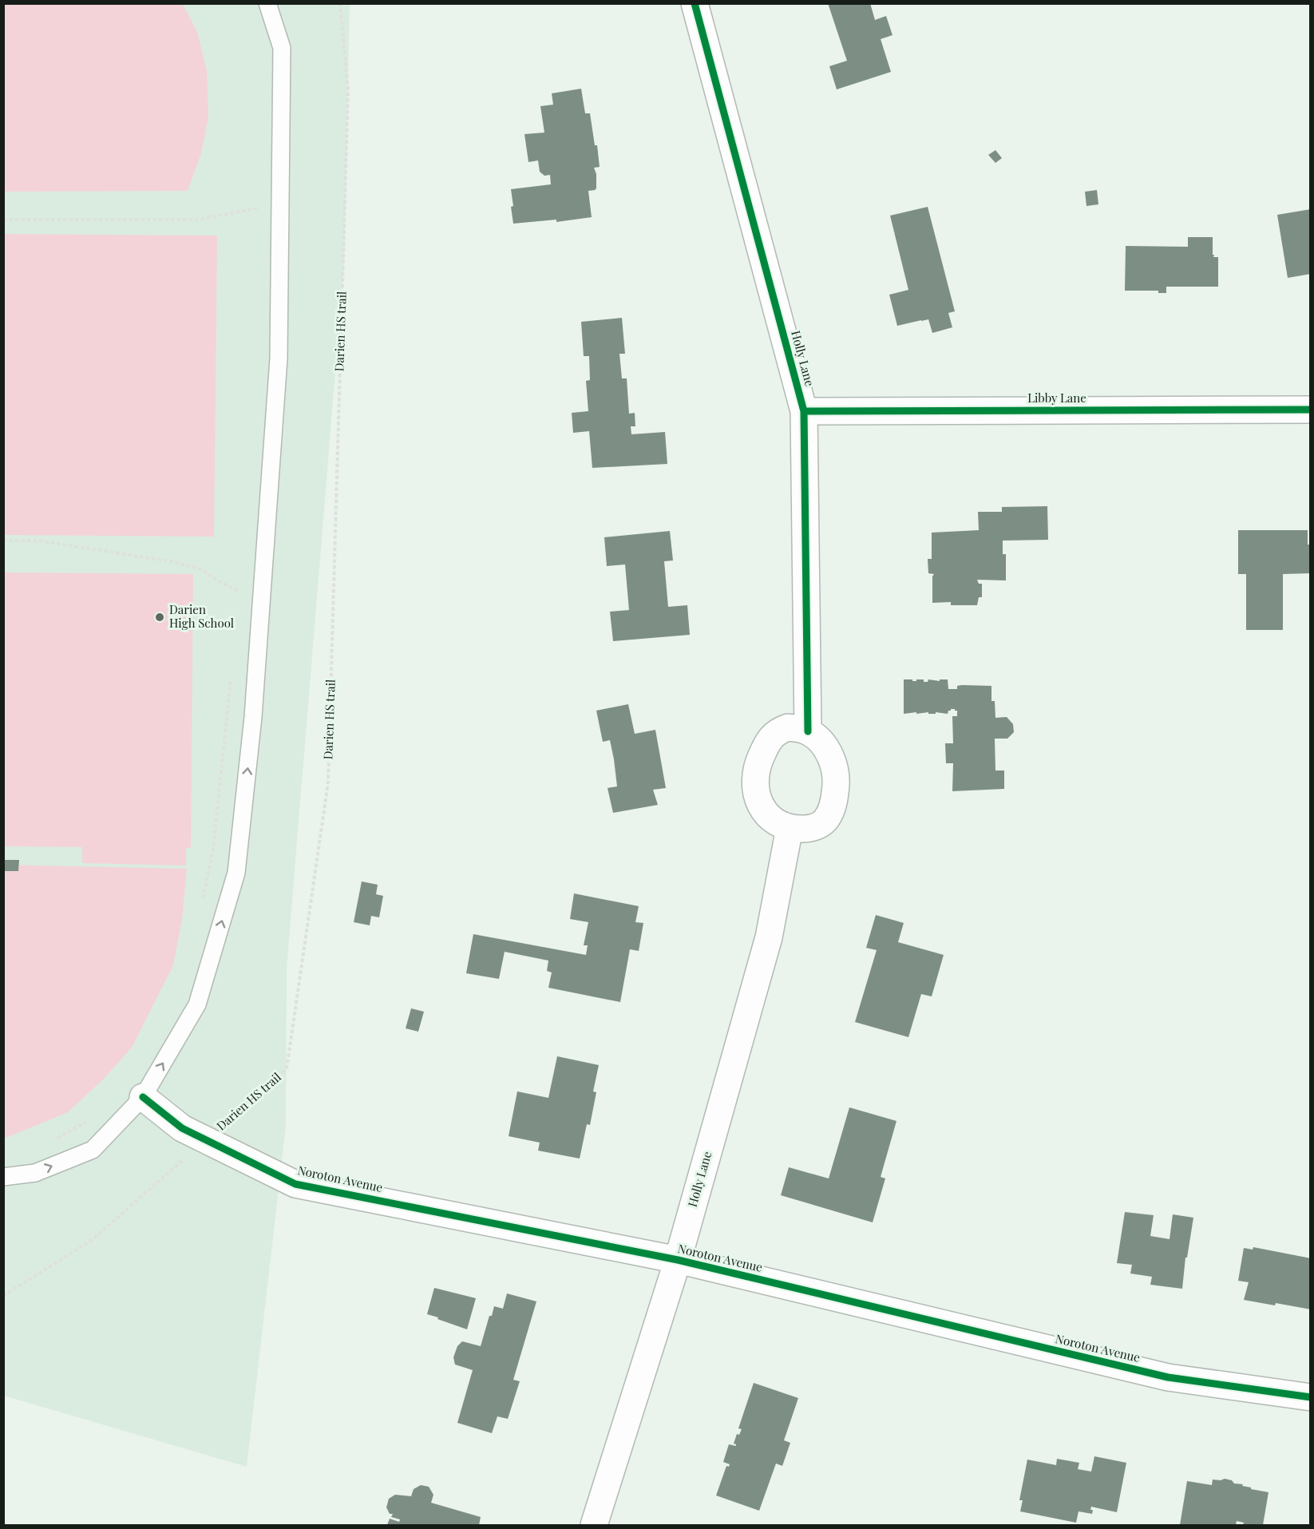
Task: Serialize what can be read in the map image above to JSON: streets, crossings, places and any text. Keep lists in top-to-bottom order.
{
  "streets": {
    "street": ["Holly Lane", "Libby Lane", "Noroton Avenue"],
    "path": ["Darien HS trail"]
  },
  "crossings": [
    ["Darien HS trail", "Noroton Avenue"],
    ["Holly Lane", "Libby Lane"],
    ["Holly Lane", "Noroton Avenue"]
  ],
  "places": ["Darien High School"]
}
